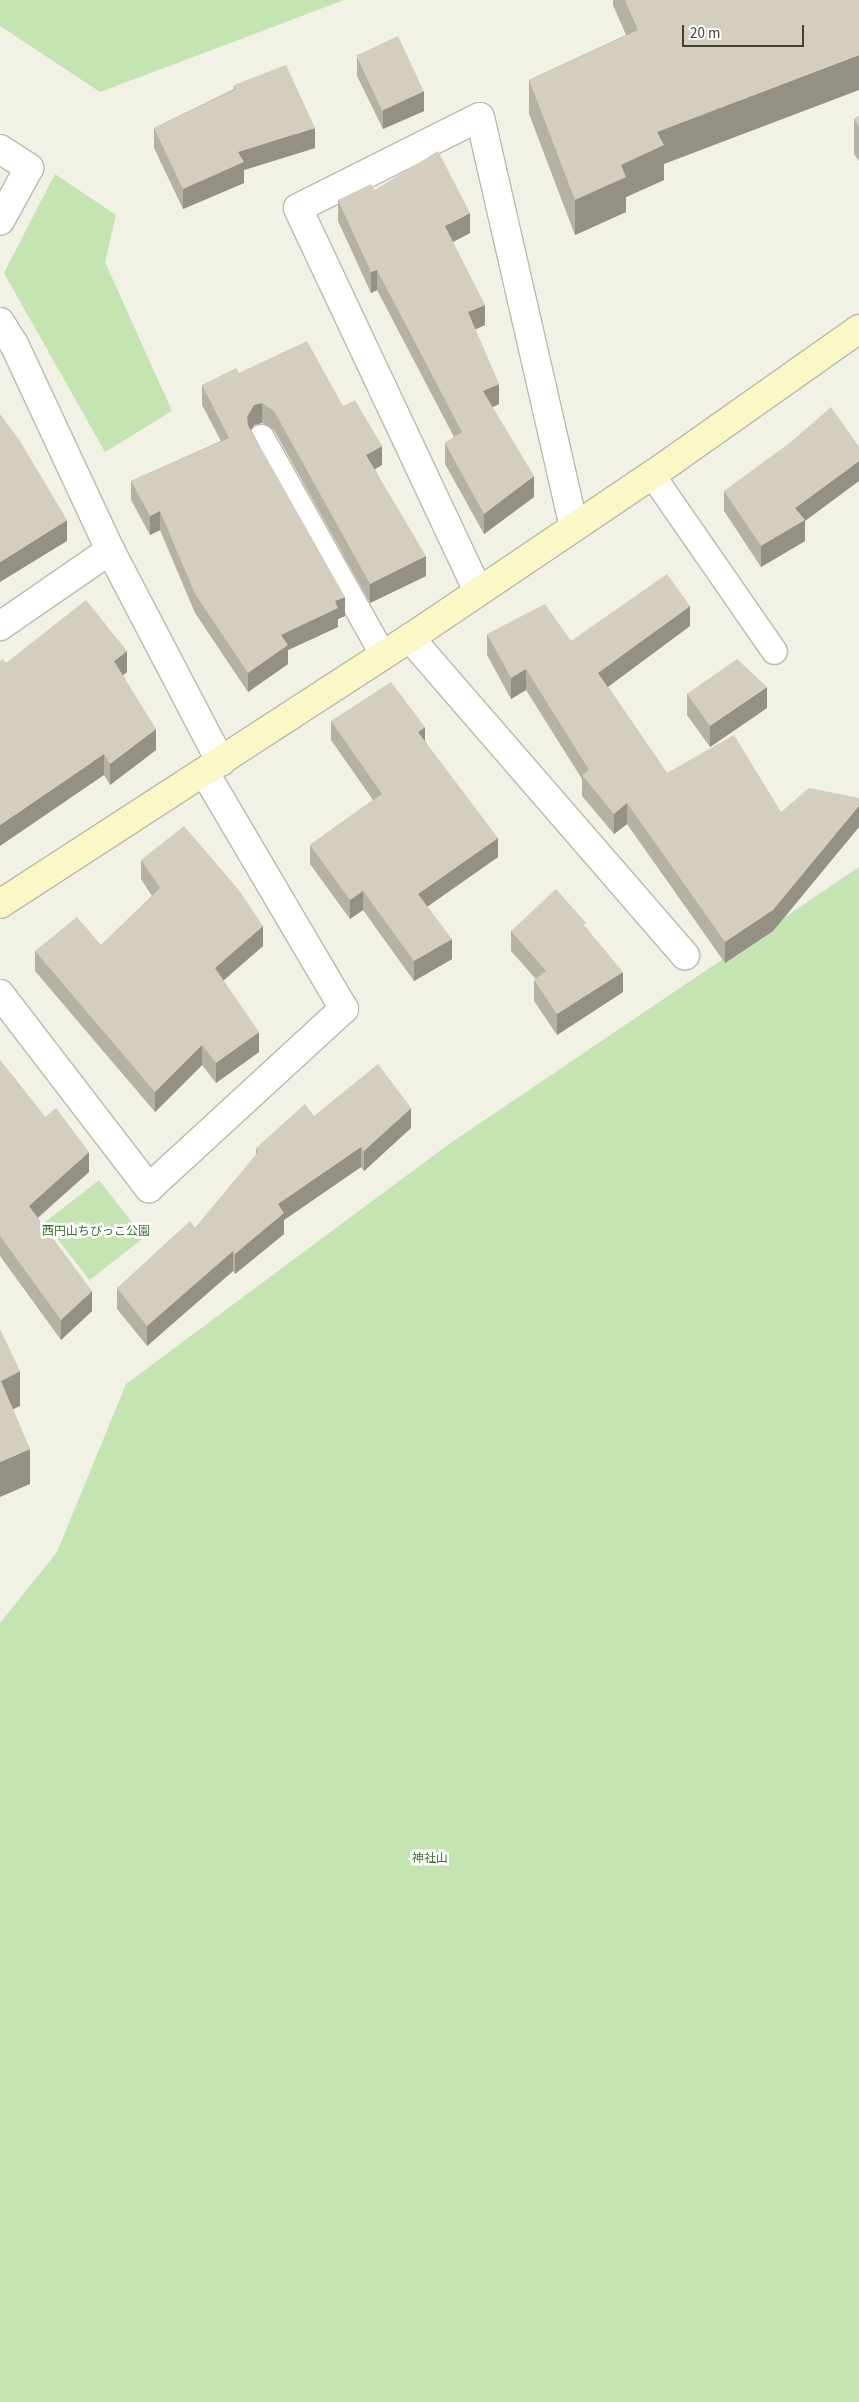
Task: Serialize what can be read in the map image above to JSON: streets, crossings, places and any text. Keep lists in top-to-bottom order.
{
  "parks": ["西円山ちびっこ公園", "神社山"],
  "scale_bar": "20 m"
}
